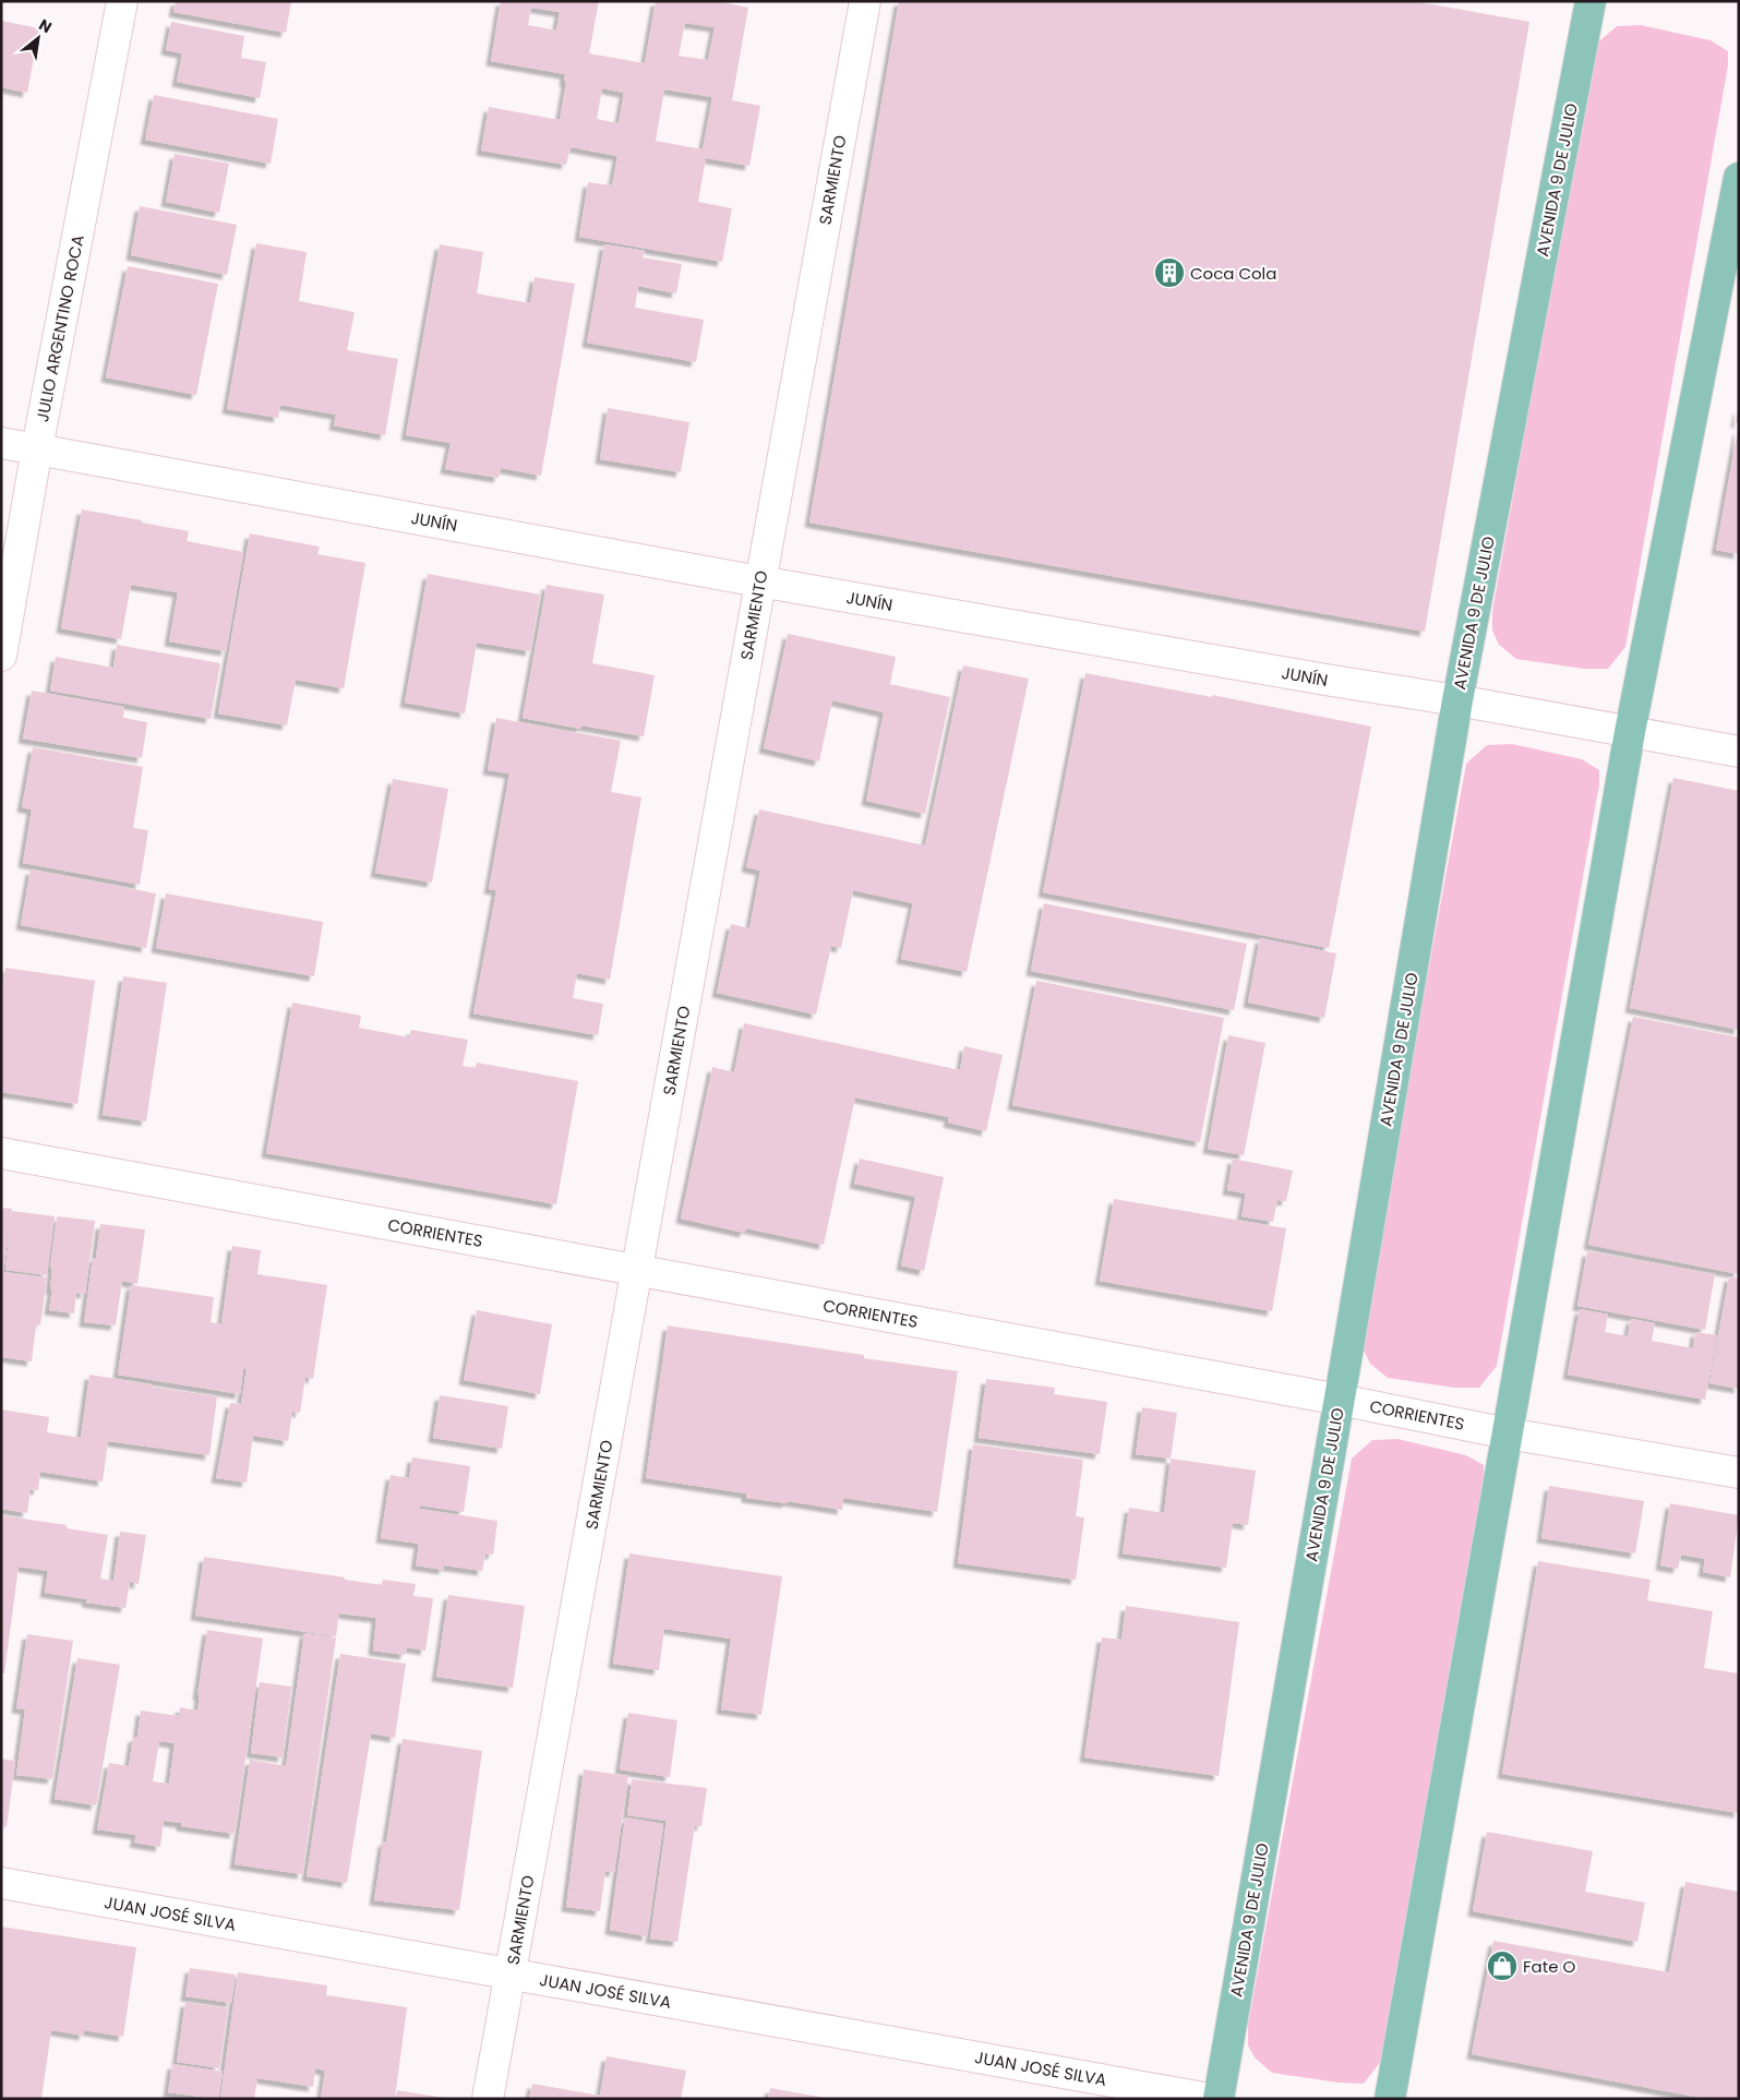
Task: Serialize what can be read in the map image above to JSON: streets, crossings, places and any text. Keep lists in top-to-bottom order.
{
  "streets": {
    "main road": ["AVENIDA 9 DE JULIO"],
    "street": [
      "SARMIENTO",
      "JULIO ARGENTINO ROCA",
      "JUNÍN",
      "CORRIENTES",
      "JUAN JOSÉ SILVA"
    ]
  },
  "crossings": [
    ["SARMIENTO", "JUNÍN"],
    ["SARMIENTO", "CORRIENTES"],
    ["SARMIENTO", "JUAN JOSÉ SILVA"],
    ["AVENIDA 9 DE JULIO", "JUNÍN"],
    ["AVENIDA 9 DE JULIO", "CORRIENTES"],
    ["JULIO ARGENTINO ROCA", "JUNÍN"]
  ],
  "places": {
    "building": ["Coca Cola"],
    "shop": ["Fate O"]
  },
  "north": "top right"
}
